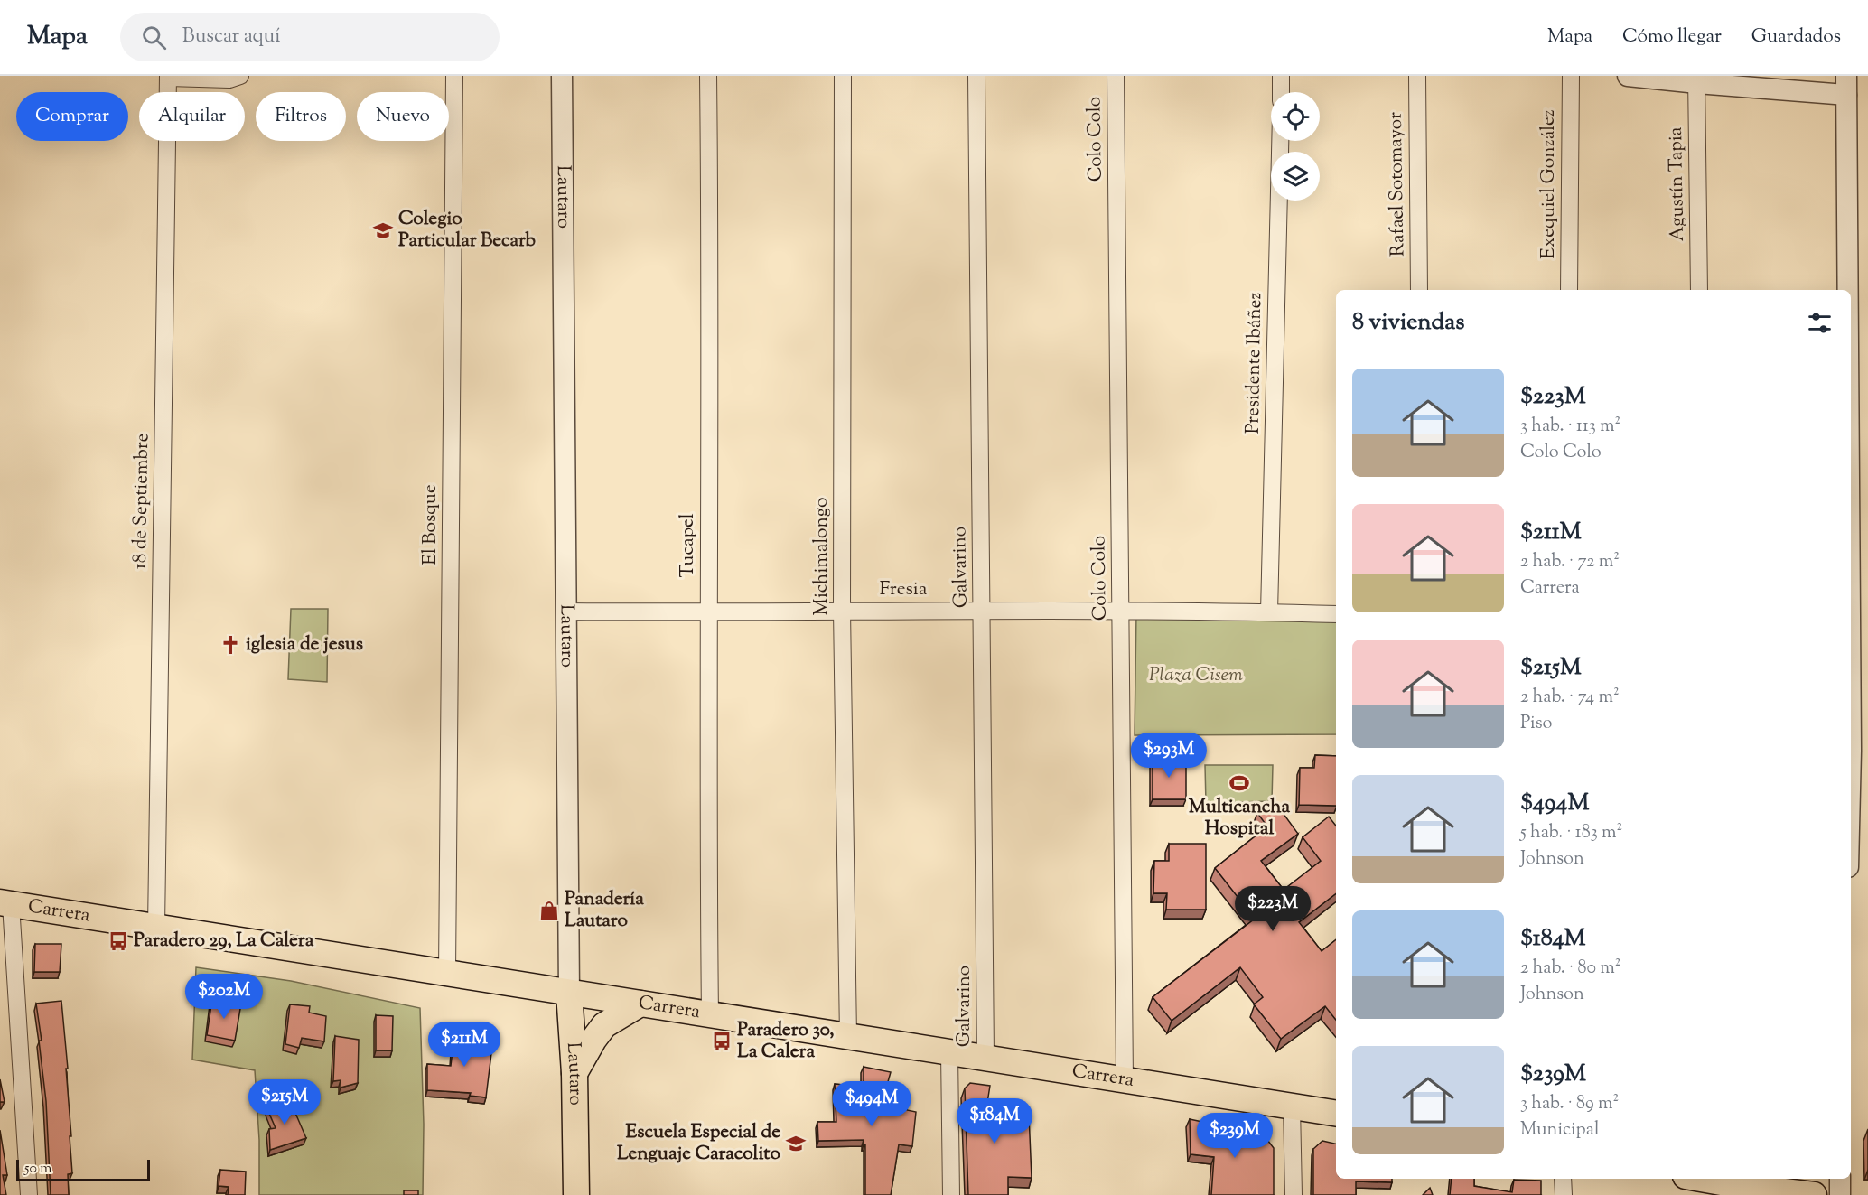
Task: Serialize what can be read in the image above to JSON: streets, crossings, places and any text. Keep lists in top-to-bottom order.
{
  "streets": {
    "main road": ["Lautaro", "Carrera"],
    "street": [
      "Colo Colo",
      "Rafael Sotomayor",
      "Exequiel González",
      "Agustín Tapia",
      "Presidente Ibáñez",
      "18 de Septiembre",
      "El Bosque",
      "Tucapel",
      "Michimalongo",
      "Galvarino",
      "Fresia"
    ]
  },
  "crossings": [
    ["Colo Colo", "Fresia"],
    ["Colo Colo", "Carrera"],
    ["Lautaro", "Fresia"],
    ["Lautaro", "Carrera"],
    ["Presidente Ibáñez", "Fresia"],
    ["18 de Septiembre", "Carrera"],
    ["El Bosque", "Carrera"],
    ["Tucapel", "Fresia"],
    ["Tucapel", "Carrera"],
    ["Michimalongo", "Fresia"],
    ["Michimalongo", "Carrera"],
    ["Galvarino", "Fresia"],
    ["Galvarino", "Carrera"]
  ],
  "parks": ["Plaza Cisem"],
  "places": {
    "school or university": ["Colegio Particular Becarb", "Escuela Especial de Lenguaje Caracolito"],
    "church": ["iglesia de jesus"],
    "sports": ["Multicancha Hospital"],
    "shop": ["Panadería Lautaro"],
    "bus stop": ["Paradero 29, La Calera", "Paradero 30, La Calera"]
  },
  "scale_bar": "50 m",
  "page": {
    "header": "Mapa",
    "search": "Buscar aquí",
    "nav": ["Mapa", "Cómo llegar", "Guardados"],
    "chip": [
      "Comprar",
      "Alquilar",
      "Filtros",
      "Nuevo"
    ],
    "heading": "8 viviendas",
    "list": [
      {
        "name": "$223M",
        "note": "3 hab. · 113 m² · Colo Colo"
      },
      {
        "name": "$211M",
        "note": "2 hab. · 72 m² · Carrera"
      },
      {
        "name": "$215M",
        "note": "2 hab. · 74 m² · Piso"
      },
      {
        "name": "$494M",
        "note": "5 hab. · 183 m² · Johnson"
      },
      {
        "name": "$184M",
        "note": "2 hab. · 80 m² · Johnson"
      },
      {
        "name": "$239M",
        "note": "3 hab. · 89 m² · Municipal"
      }
    ],
    "price": [
      "$293M",
      "$223M",
      "$202M",
      "$211M",
      "$215M",
      "$494M",
      "$184M",
      "$239M"
    ],
    "scale": "50 m"
  }
}
